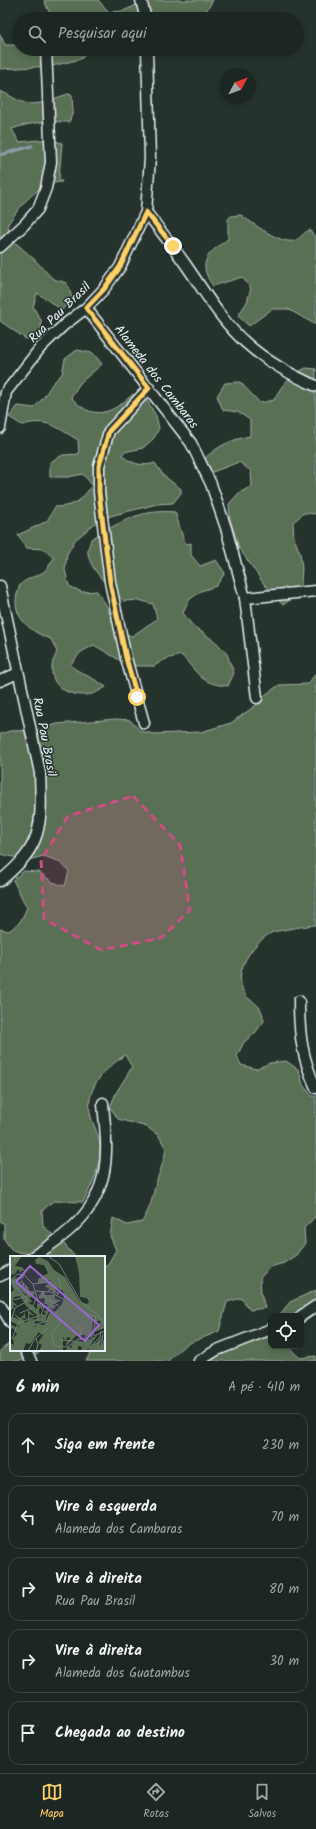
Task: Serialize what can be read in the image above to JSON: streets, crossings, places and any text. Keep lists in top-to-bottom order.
{
  "streets": {
    "street": ["Rua Pau Brasil", "Alameda dos Cambaras"]
  },
  "crossings": [
    ["Rua Pau Brasil", "Alameda dos Cambaras"]
  ],
  "north": "top right",
  "page": {
    "search": "Pesquisar aqui",
    "heading": ["6 min", "A pé · 410 m"],
    "list": [
      ["Siga em frente", "230 m"],
      ["Vire à esquerda", "Alameda dos Cambaras", "70 m"],
      ["Vire à direita", "Rua Pau Brasil", "80 m"],
      ["Vire à direita", "Alameda dos Guatambus", "30 m"],
      "Chegada ao destino"
    ],
    "nav": ["Mapa", "Rotas", "Salvos"]
  }
}
